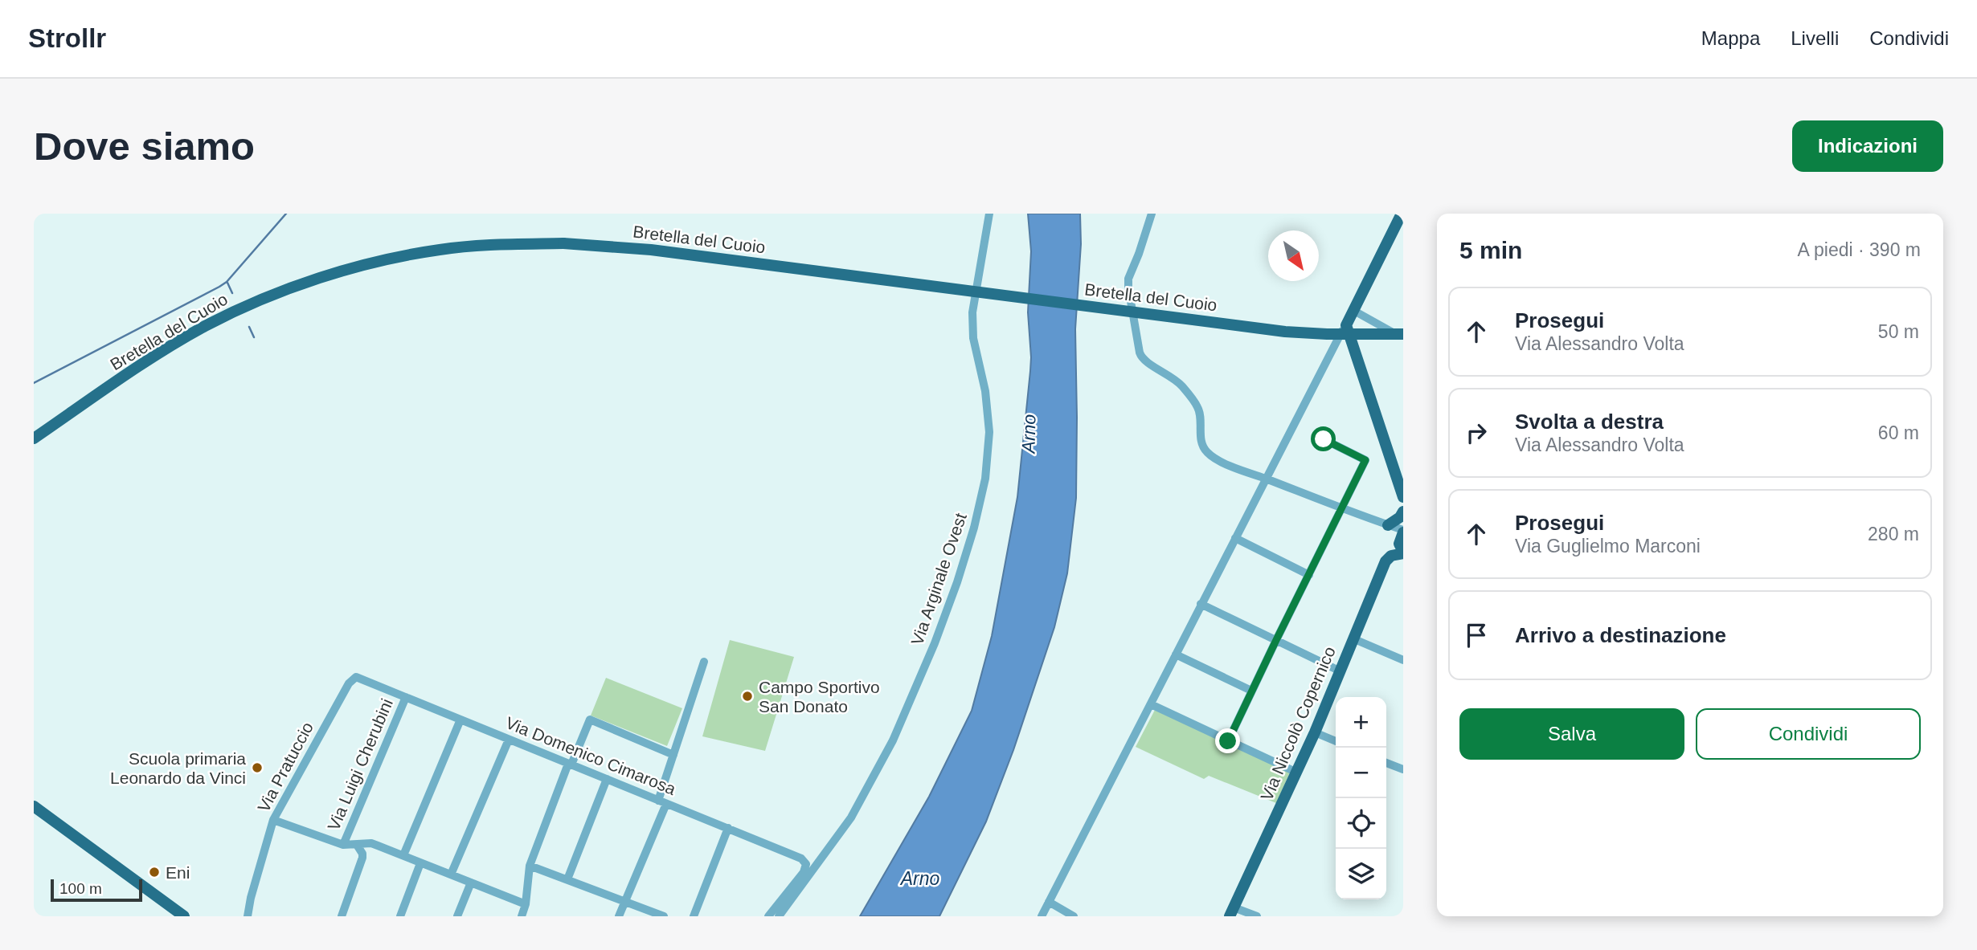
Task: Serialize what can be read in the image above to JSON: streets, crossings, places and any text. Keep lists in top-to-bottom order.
{
  "streets": {
    "main road": ["Bretella del Cuoio", "Via Niccolò Copernico"],
    "street": [
      "Via Arginale Ovest",
      "Via Domenico Cimarosa",
      "Via Luigi Cherubini",
      "Via Pratuccio"
    ]
  },
  "crossings": [
    ["Via Domenico Cimarosa", "Via Luigi Cherubini"],
    ["Via Domenico Cimarosa", "Via Pratuccio"]
  ],
  "water": ["Arno"],
  "places": ["Campo Sportivo San Donato", "Scuola primaria Leonardo da Vinci", "Eni"],
  "scale_bar": "100 m",
  "north": "bottom right",
  "page": {
    "header": "Strollr",
    "nav": ["Mappa", "Livelli", "Condividi"],
    "buttons": [
      "Indicazioni",
      ["Salva", "Condividi"]
    ],
    "title": "Dove siamo",
    "heading": ["5 min", "A piedi · 390 m"],
    "list": [
      ["Prosegui", "Via Alessandro Volta", "50 m"],
      ["Svolta a destra", "Via Alessandro Volta", "60 m"],
      ["Prosegui", "Via Guglielmo Marconi", "280 m"],
      "Arrivo a destinazione"
    ],
    "map_buttons": ["+", "−"],
    "scale": "100 m"
  }
}
